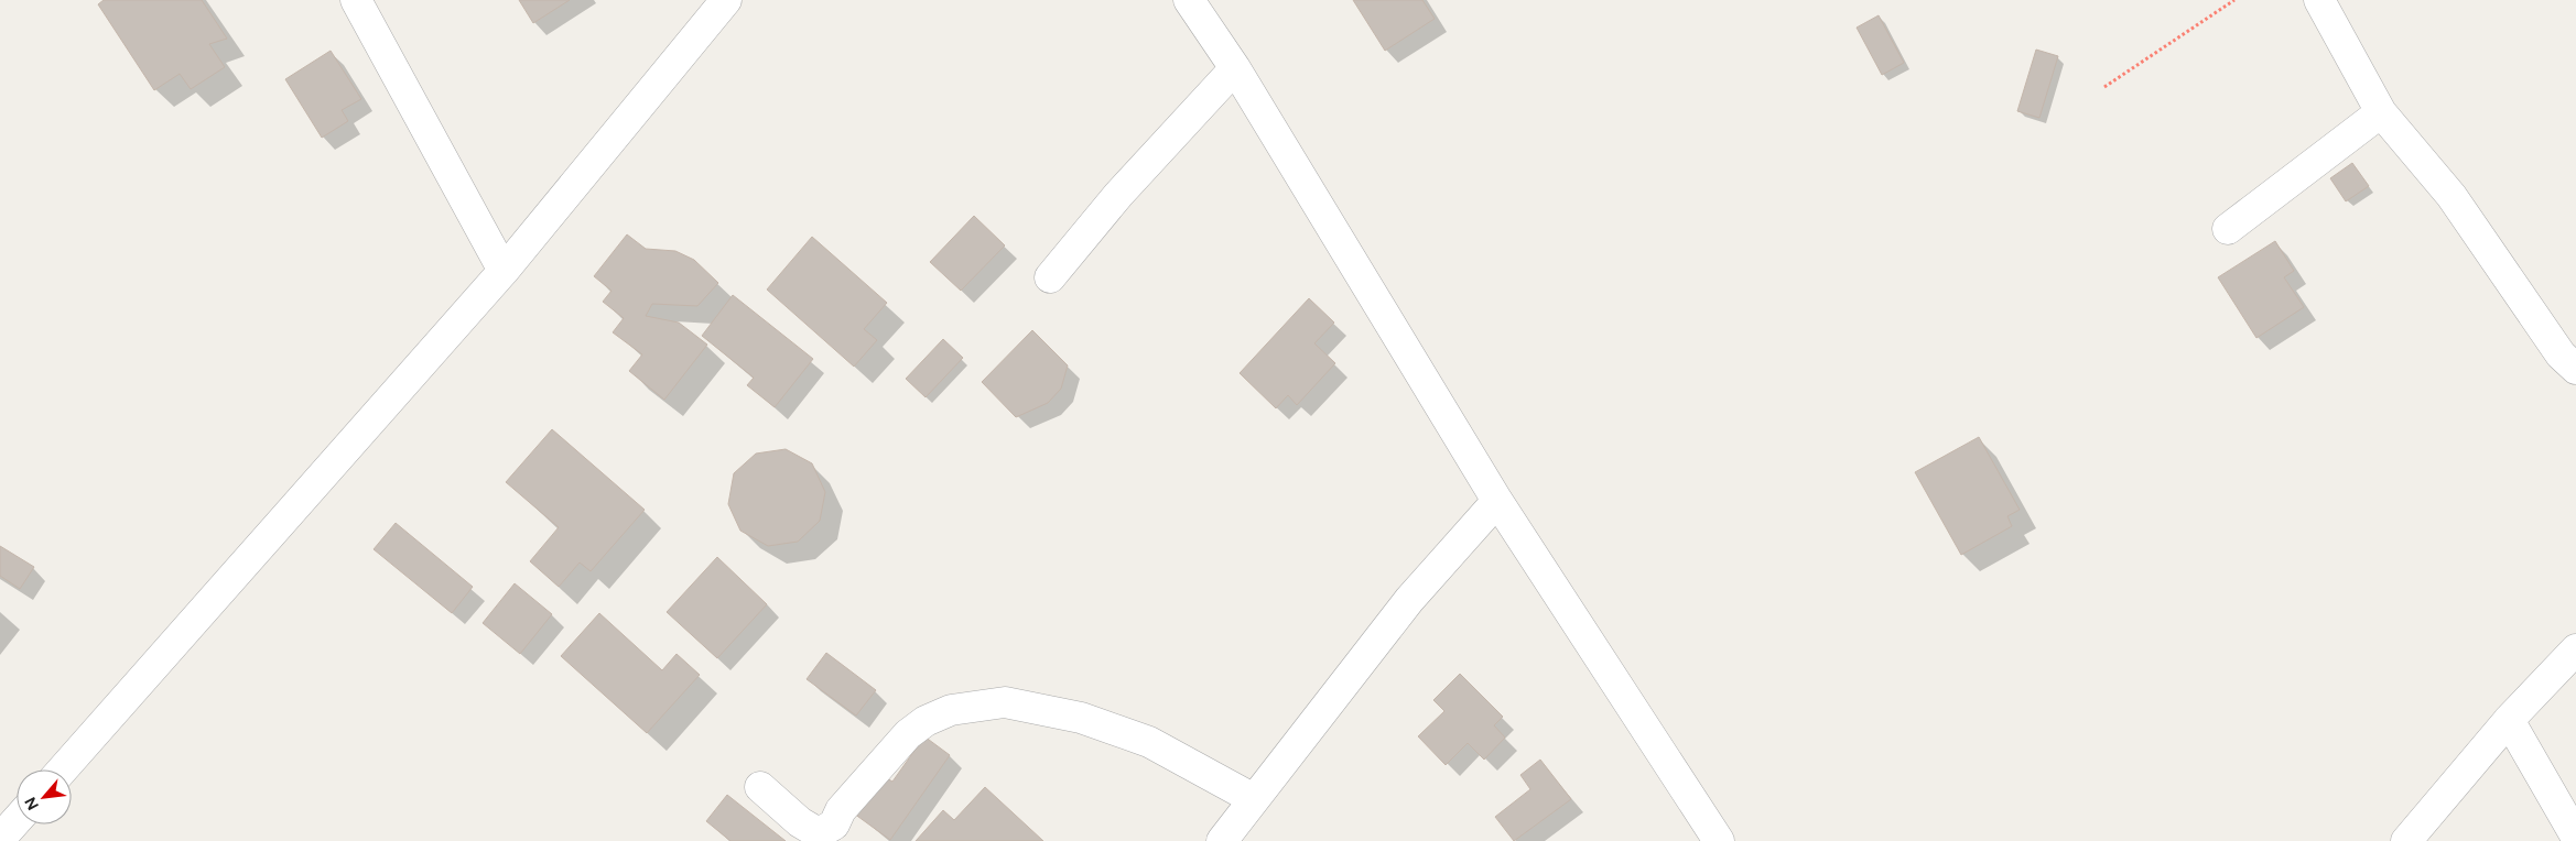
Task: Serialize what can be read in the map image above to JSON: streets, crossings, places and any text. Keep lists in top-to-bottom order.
{
  "north": "bottom left"
}
